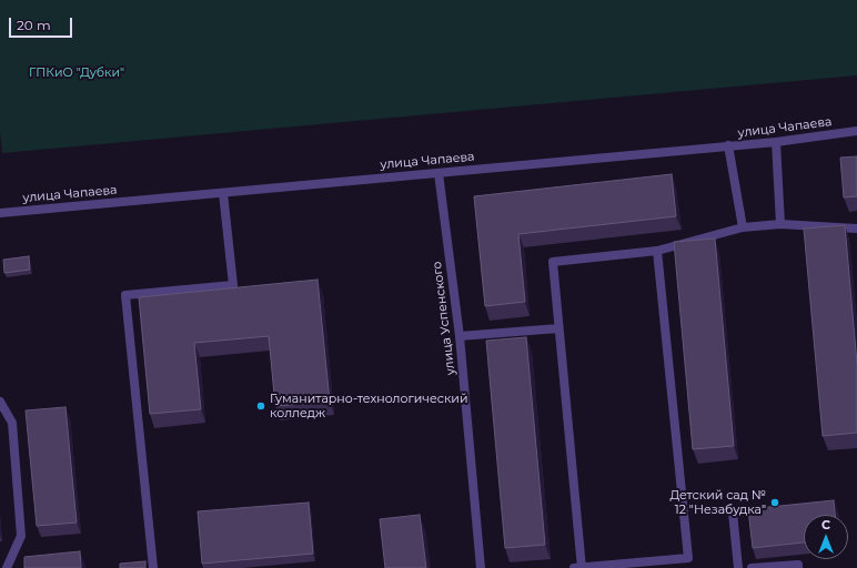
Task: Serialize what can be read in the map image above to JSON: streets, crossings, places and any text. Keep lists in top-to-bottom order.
{
  "streets": {
    "street": ["улица Чапаева", "улица Успенского"]
  },
  "crossings": [
    ["улица Чапаева", "улица Успенского"]
  ],
  "parks": ["ГПКиО \"Дубки\""],
  "places": ["Гуманитарно-технологический колледж", "Детский сад № 12 \"Незабудка\""],
  "scale_bar": "20 m",
  "north": "top"
}
